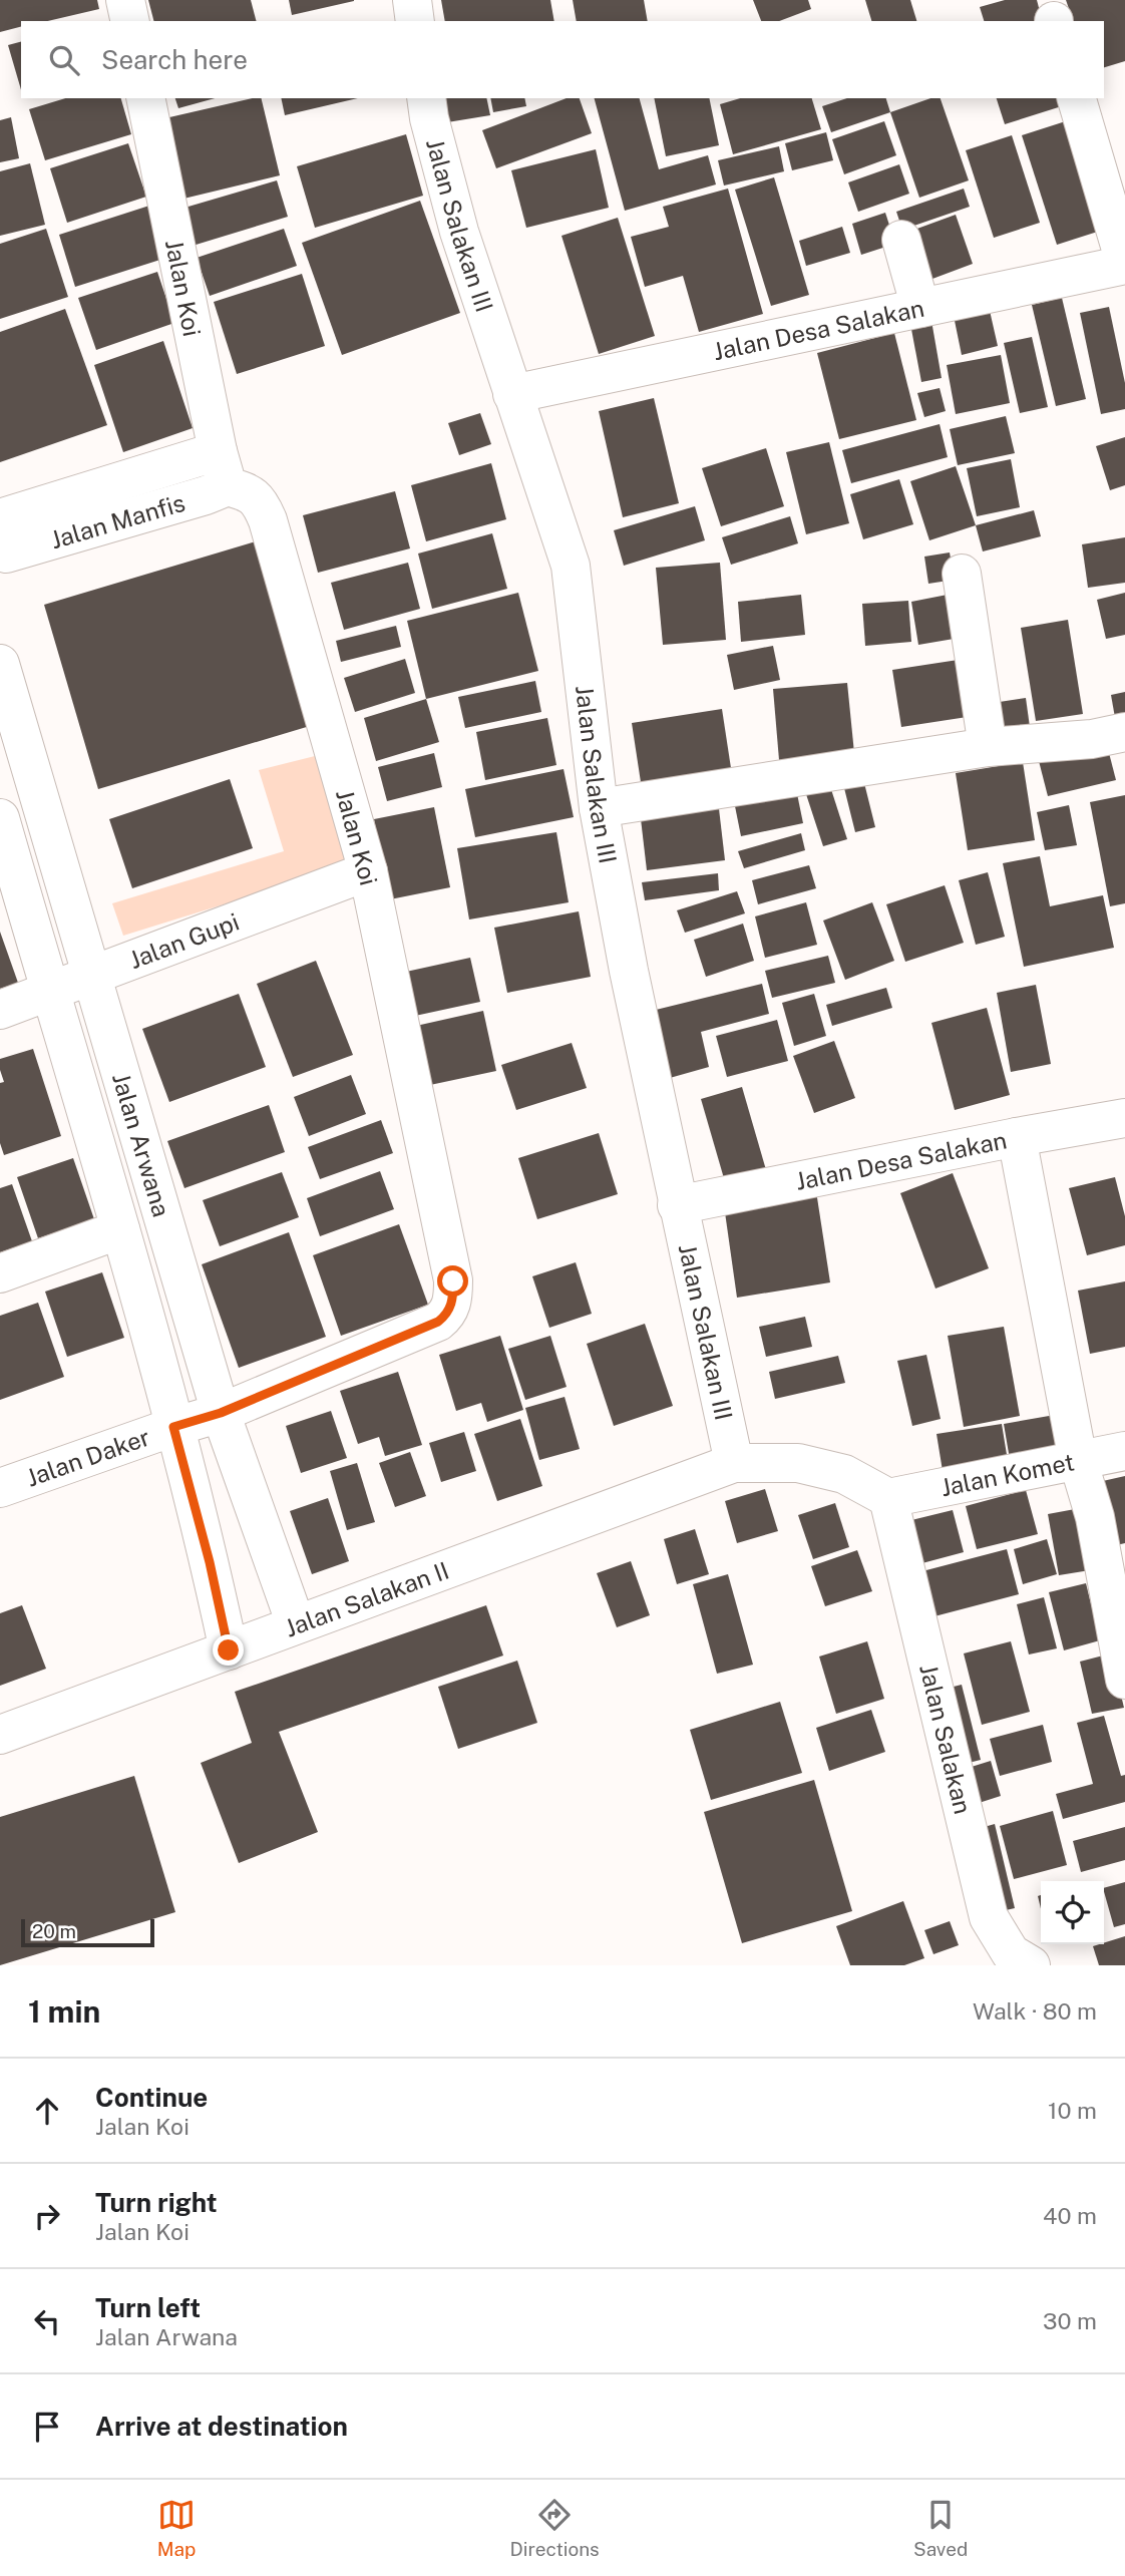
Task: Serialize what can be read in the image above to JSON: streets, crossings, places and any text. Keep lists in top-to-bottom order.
{
  "streets": {
    "street": [
      "Jalan Salakan III",
      "Jalan Koi",
      "Jalan Desa Salakan",
      "Jalan Manfis",
      "Jalan Gupi",
      "Jalan Arwana",
      "Jalan Daker",
      "Jalan Komet",
      "Jalan Salakan II",
      "Jalan Salakan"
    ]
  },
  "crossings": [
    ["Jalan Salakan III", "Jalan Desa Salakan"],
    ["Jalan Salakan III", "Jalan Salakan II"],
    ["Jalan Koi", "Jalan Manfis"],
    ["Jalan Koi", "Jalan Gupi"],
    ["Jalan Koi", "Jalan Arwana"],
    ["Jalan Koi", "Jalan Daker"],
    ["Jalan Gupi", "Jalan Arwana"],
    ["Jalan Arwana", "Jalan Daker"],
    ["Jalan Arwana", "Jalan Salakan II"],
    ["Jalan Komet", "Jalan Salakan"]
  ],
  "scale_bar": "20 m",
  "page": {
    "search": "Search here",
    "scale": "20 m",
    "heading": ["1 min", "Walk · 80 m"],
    "list": [
      ["Continue", "Jalan Koi", "10 m"],
      ["Turn right", "Jalan Koi", "40 m"],
      ["Turn left", "Jalan Arwana", "30 m"],
      "Arrive at destination"
    ],
    "nav": ["Map", "Directions", "Saved"]
  }
}
